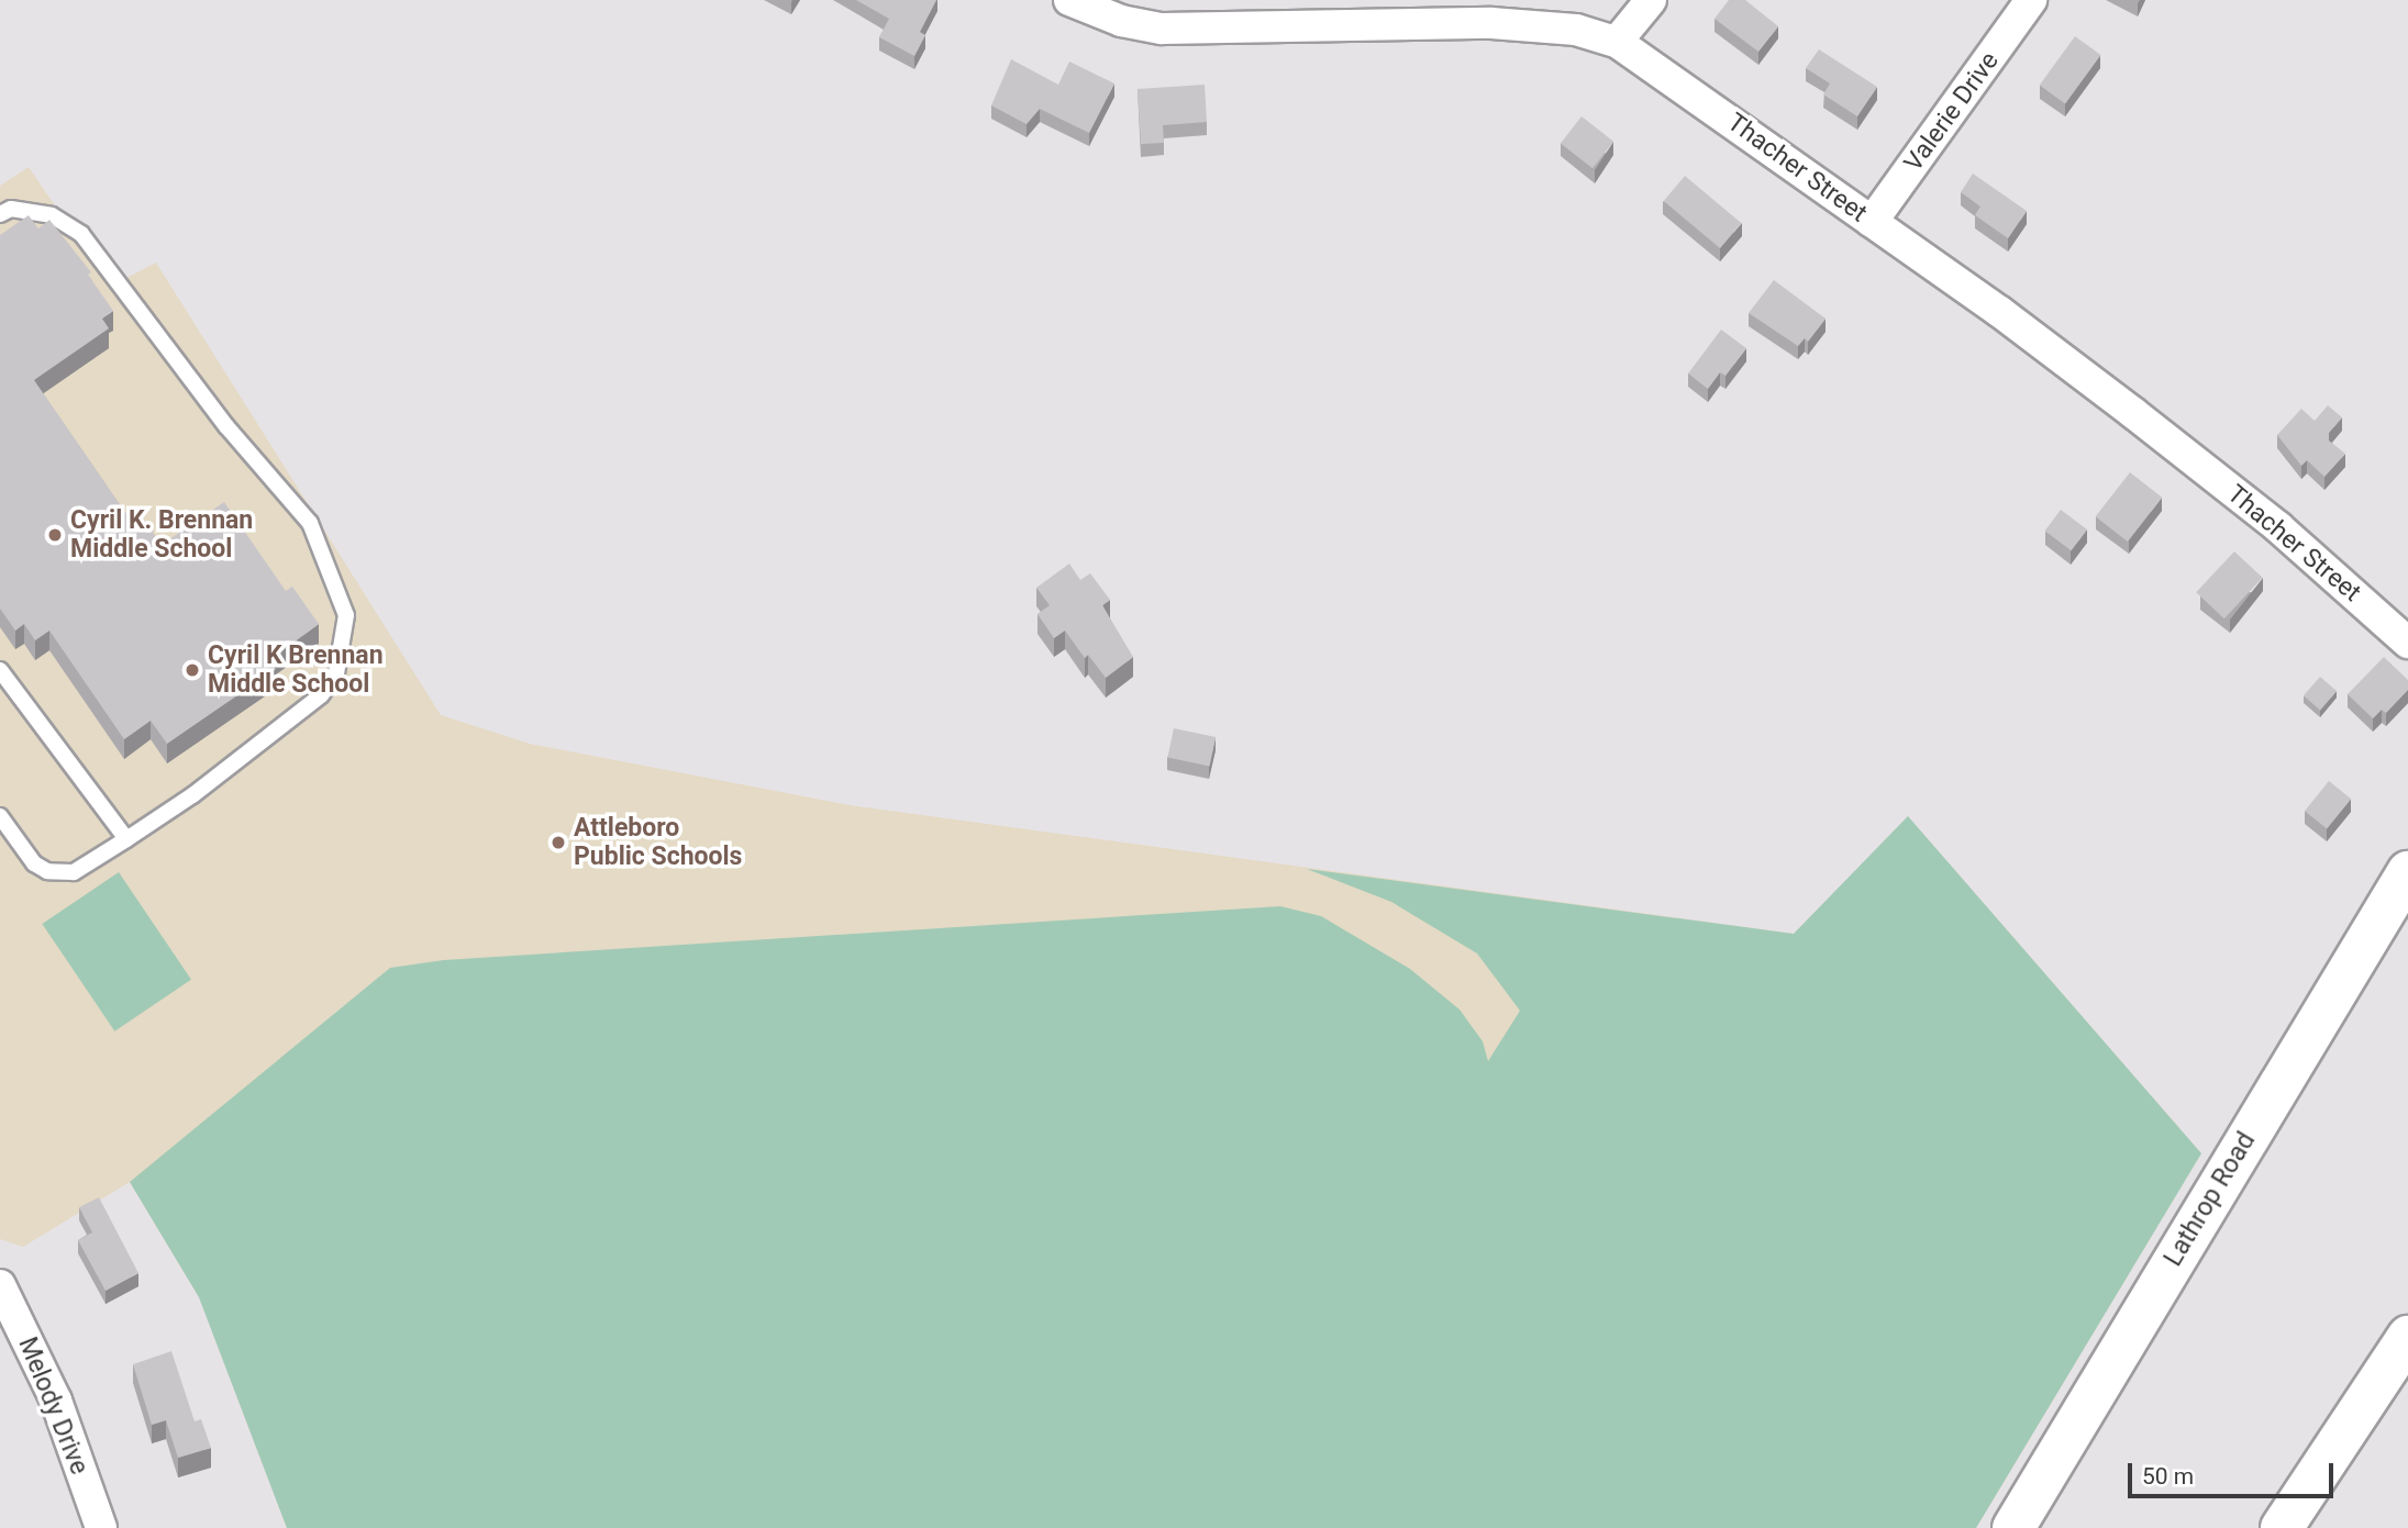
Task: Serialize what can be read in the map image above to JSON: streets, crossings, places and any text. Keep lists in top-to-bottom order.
{
  "streets": {
    "main road": ["Lathrop Road"],
    "street": ["Valerie Drive", "Thacher Street", "Melody Drive"]
  },
  "crossings": [
    ["Valerie Drive", "Thacher Street"]
  ],
  "places": ["Cyril K. Brennan Middle School", "Cyril K Brennan Middle School", "Attleboro Public Schools"],
  "scale_bar": "50 m"
}
